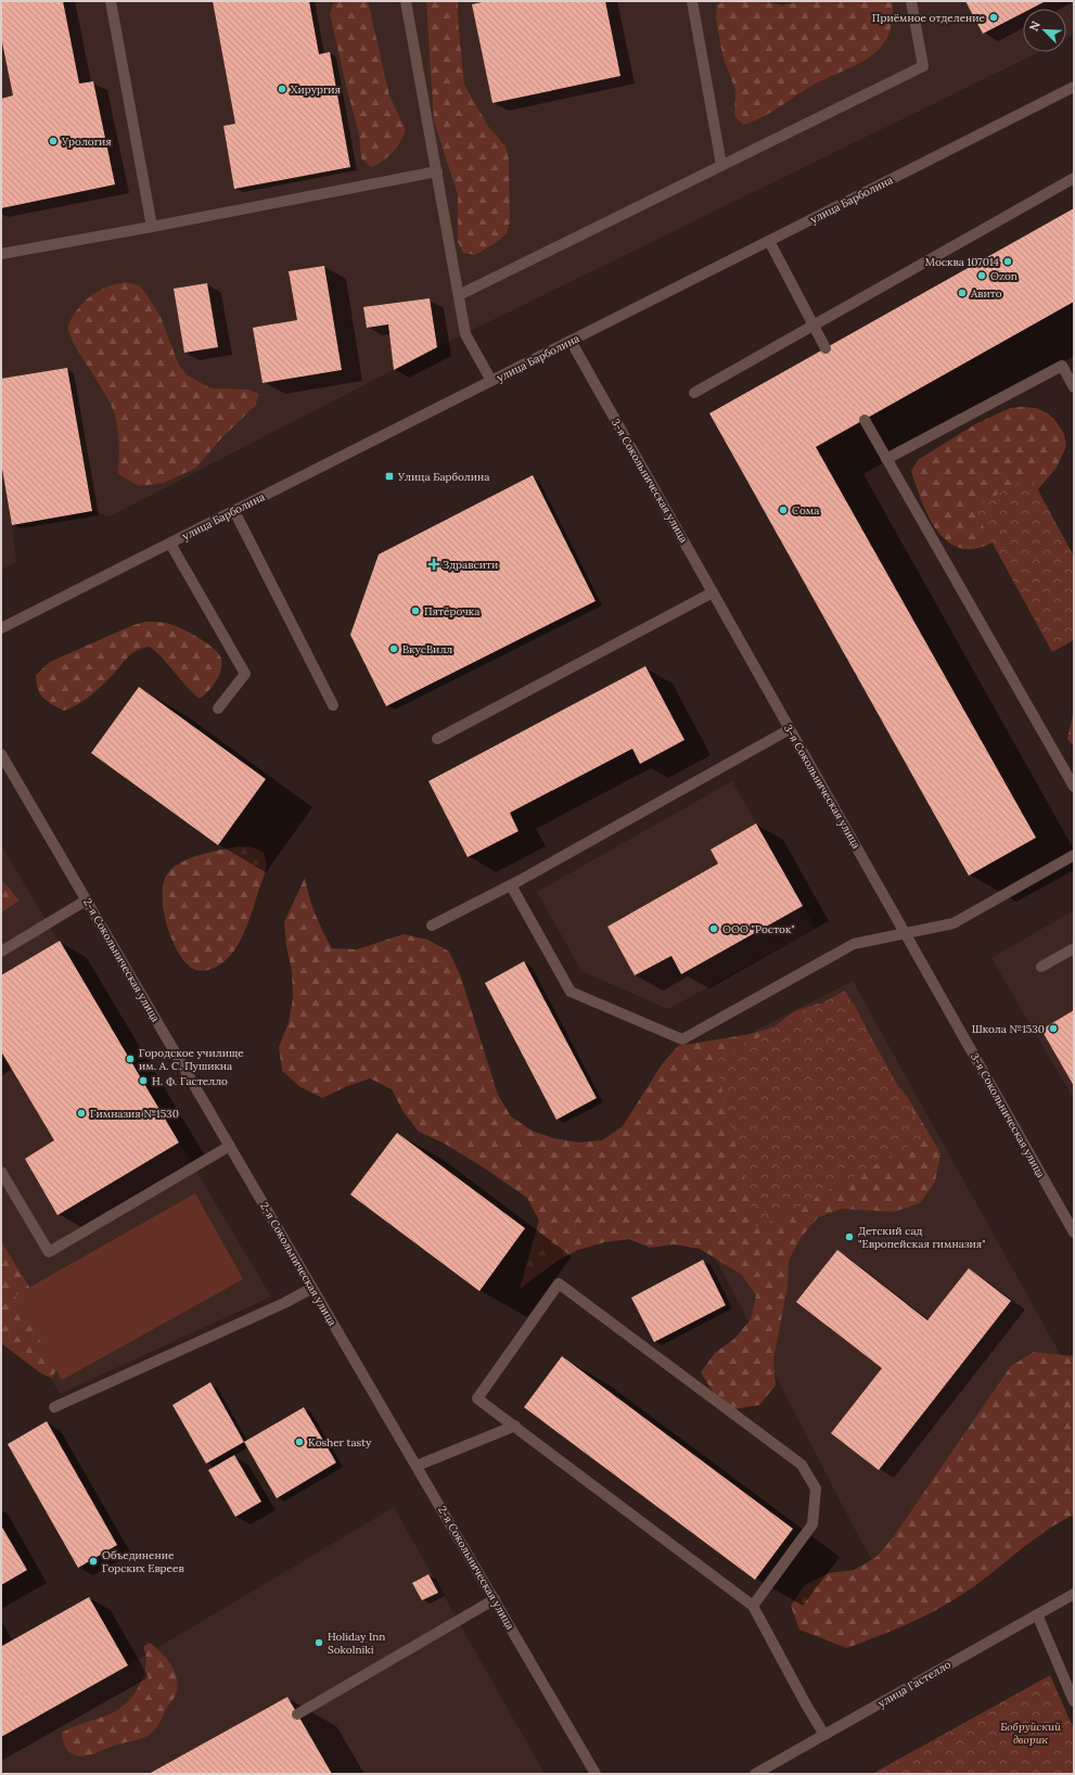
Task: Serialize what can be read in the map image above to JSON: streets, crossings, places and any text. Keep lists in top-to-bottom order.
{
  "streets": {
    "street": [
      "улица Барболина",
      "3-я Сокольническая улица",
      "2-я Сокольническая улица",
      "улица Гастелло"
    ]
  },
  "crossings": [
    ["улица Барболина", "3-я Сокольническая улица"]
  ],
  "parks": ["Бобруйский дворик"],
  "places": {
    "other": [
      "Приёмное отделение",
      "Хирургия",
      "Урология",
      "Москва 107014",
      "Ozon",
      "Авито",
      "Сома",
      "Пятёрочка",
      "ВкусВилл",
      "ООО \"Росток\"",
      "Школа №1530",
      "Городское училище им. А. С. Пушикна",
      "Н. Ф. Гастелло",
      "Гимназия №1530",
      "Детский сад \"Европейская гимназия\"",
      "Kosher tasty",
      "Объединение Горских Евреев",
      "Holiday Inn Sokolniki"
    ],
    "transit": ["Улица Барболина"],
    "health": ["Здравсити"]
  },
  "north": "top left"
}
